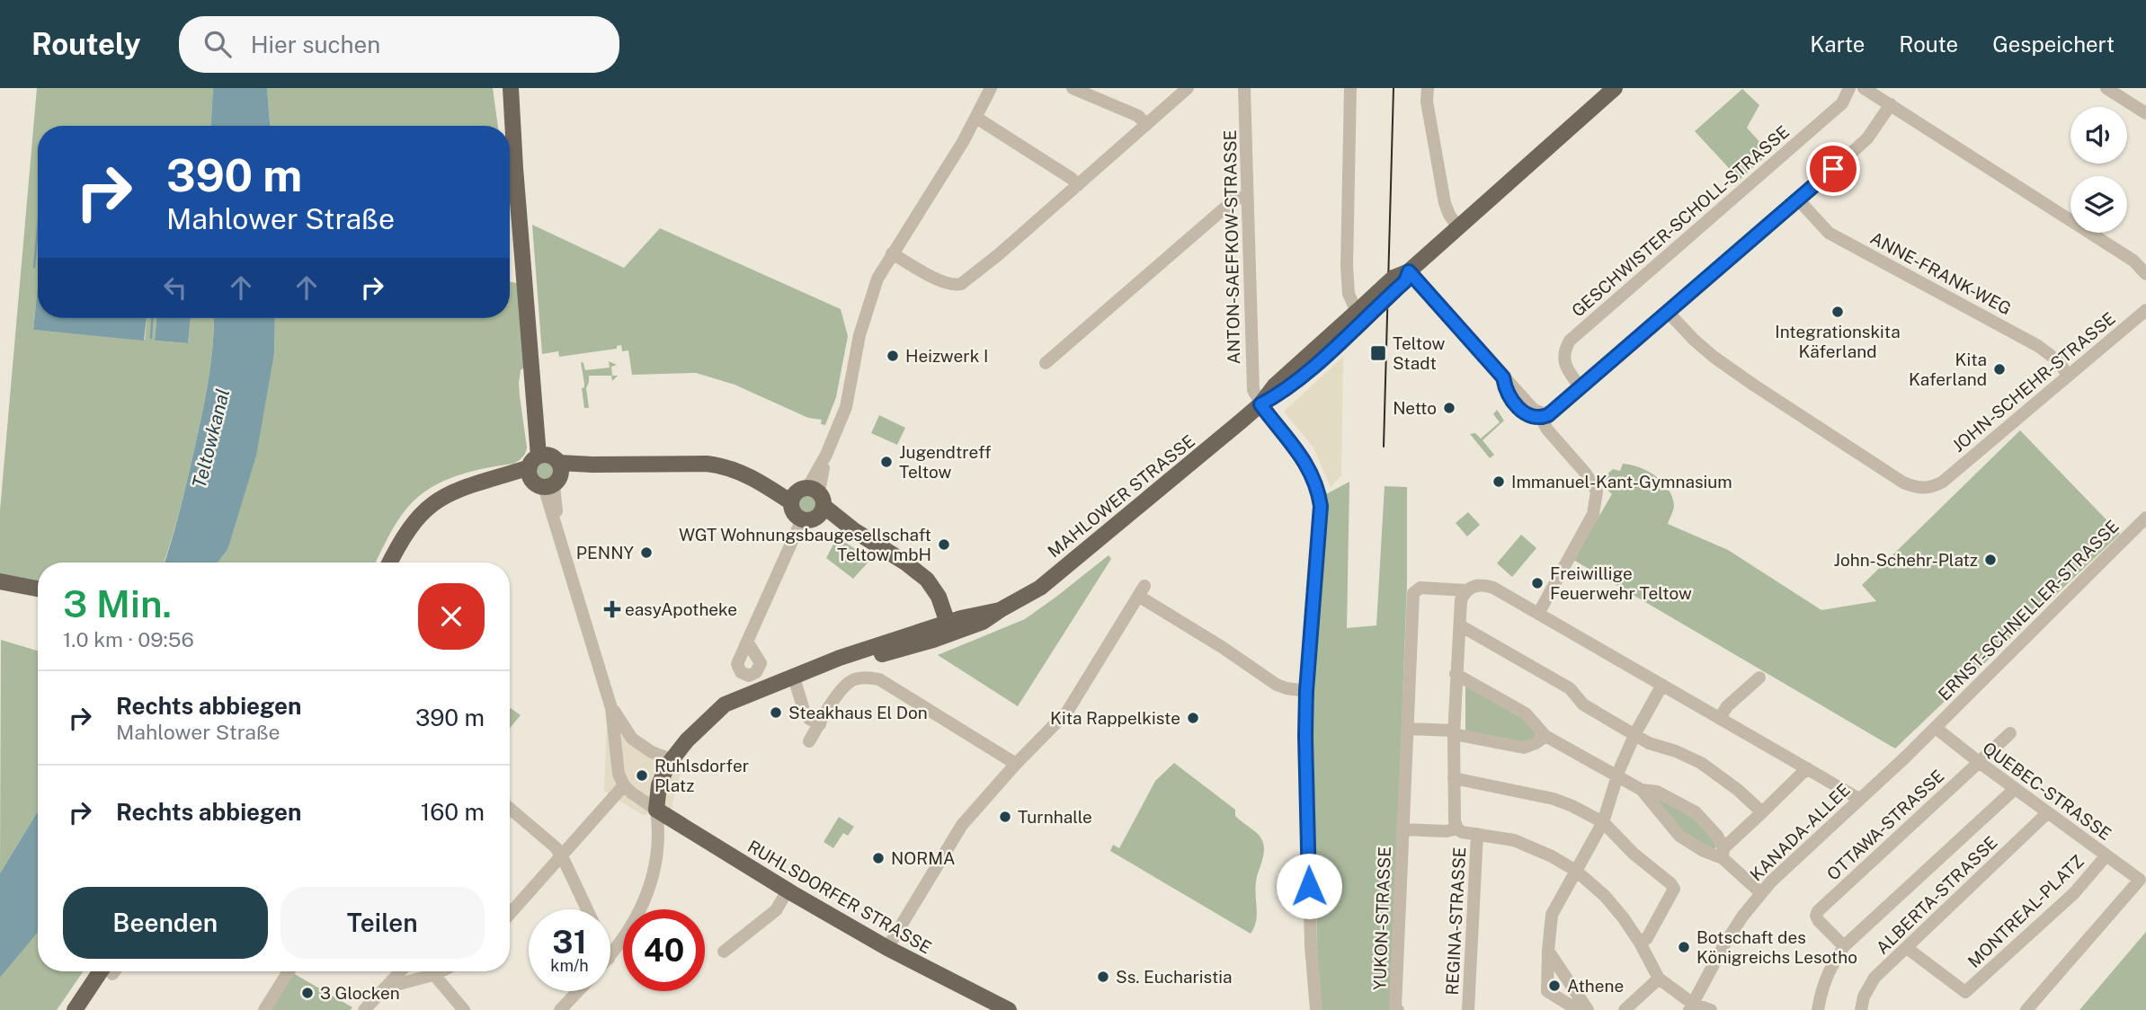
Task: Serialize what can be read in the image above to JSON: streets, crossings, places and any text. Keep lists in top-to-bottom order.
{
  "streets": {
    "main road": ["MAHLOWER STRASSE", "RUHLSDORFER STRASSE"],
    "street": [
      "GESCHWISTER-SCHOLL-STRASSE",
      "ANTON-SAEFKOW-STRASSE",
      "ANNE-FRANK-WEG",
      "JOHN-SCHEHR-STRASSE",
      "ERNST-SCHNELLER-STRASSE",
      "QUEBEC-STRASSE",
      "OTTAWA-STRASSE",
      "KANADA-ALLEE",
      "ALBERTA-STRASSE",
      "MONTREAL-PLATZ",
      "YUKON-STRASSE",
      "REGINA-STRASSE"
    ]
  },
  "crossings": [
    ["ANTON-SAEFKOW-STRASSE", "MAHLOWER STRASSE"],
    ["ANNE-FRANK-WEG", "JOHN-SCHEHR-STRASSE"],
    ["MAHLOWER STRASSE", "RUHLSDORFER STRASSE"],
    ["ERNST-SCHNELLER-STRASSE", "QUEBEC-STRASSE"],
    ["ERNST-SCHNELLER-STRASSE", "KANADA-ALLEE"],
    ["QUEBEC-STRASSE", "OTTAWA-STRASSE"],
    ["QUEBEC-STRASSE", "KANADA-ALLEE"],
    ["QUEBEC-STRASSE", "ALBERTA-STRASSE"],
    ["QUEBEC-STRASSE", "MONTREAL-PLATZ"],
    ["ALBERTA-STRASSE", "MONTREAL-PLATZ"]
  ],
  "water": ["Teltowkanal"],
  "places": {
    "other": [
      "Integrationskita Käferland",
      "Heizwerk I",
      "Kita Kaferland",
      "Netto",
      "Jugendtreff Teltow",
      "Immanuel-Kant-Gymnasium",
      "WGT Wohnungsbaugesellschaft Teltow mbH",
      "PENNY",
      "John-Schehr-Platz",
      "Freiwillige Feuerwehr Teltow",
      "Steakhaus El Don",
      "Kita Rappelkiste",
      "Ruhlsdorfer Platz",
      "Turnhalle",
      "NORMA",
      "Botschaft des Königreichs Lesotho",
      "Ss. Eucharistia",
      "Athene",
      "3 Glocken"
    ],
    "transit": ["Teltow Stadt"],
    "health": ["easyApotheke"]
  },
  "page": {
    "header": "Routely",
    "search": "Hier suchen",
    "nav": ["Karte", "Route", "Gespeichert"],
    "turn": ["390 m", "Mahlower Straße"],
    "heading": ["3 Min.", "1.0 km · 09:56"],
    "list": [
      {
        "name": "Rechts abbiegen",
        "note": "Mahlower Straße",
        "value": "390 m"
      },
      {
        "name": "Rechts abbiegen",
        "value": "160 m"
      }
    ],
    "buttons": ["Beenden", "Teilen"],
    "speed": "31 km/h",
    "limit": "40"
  }
}
